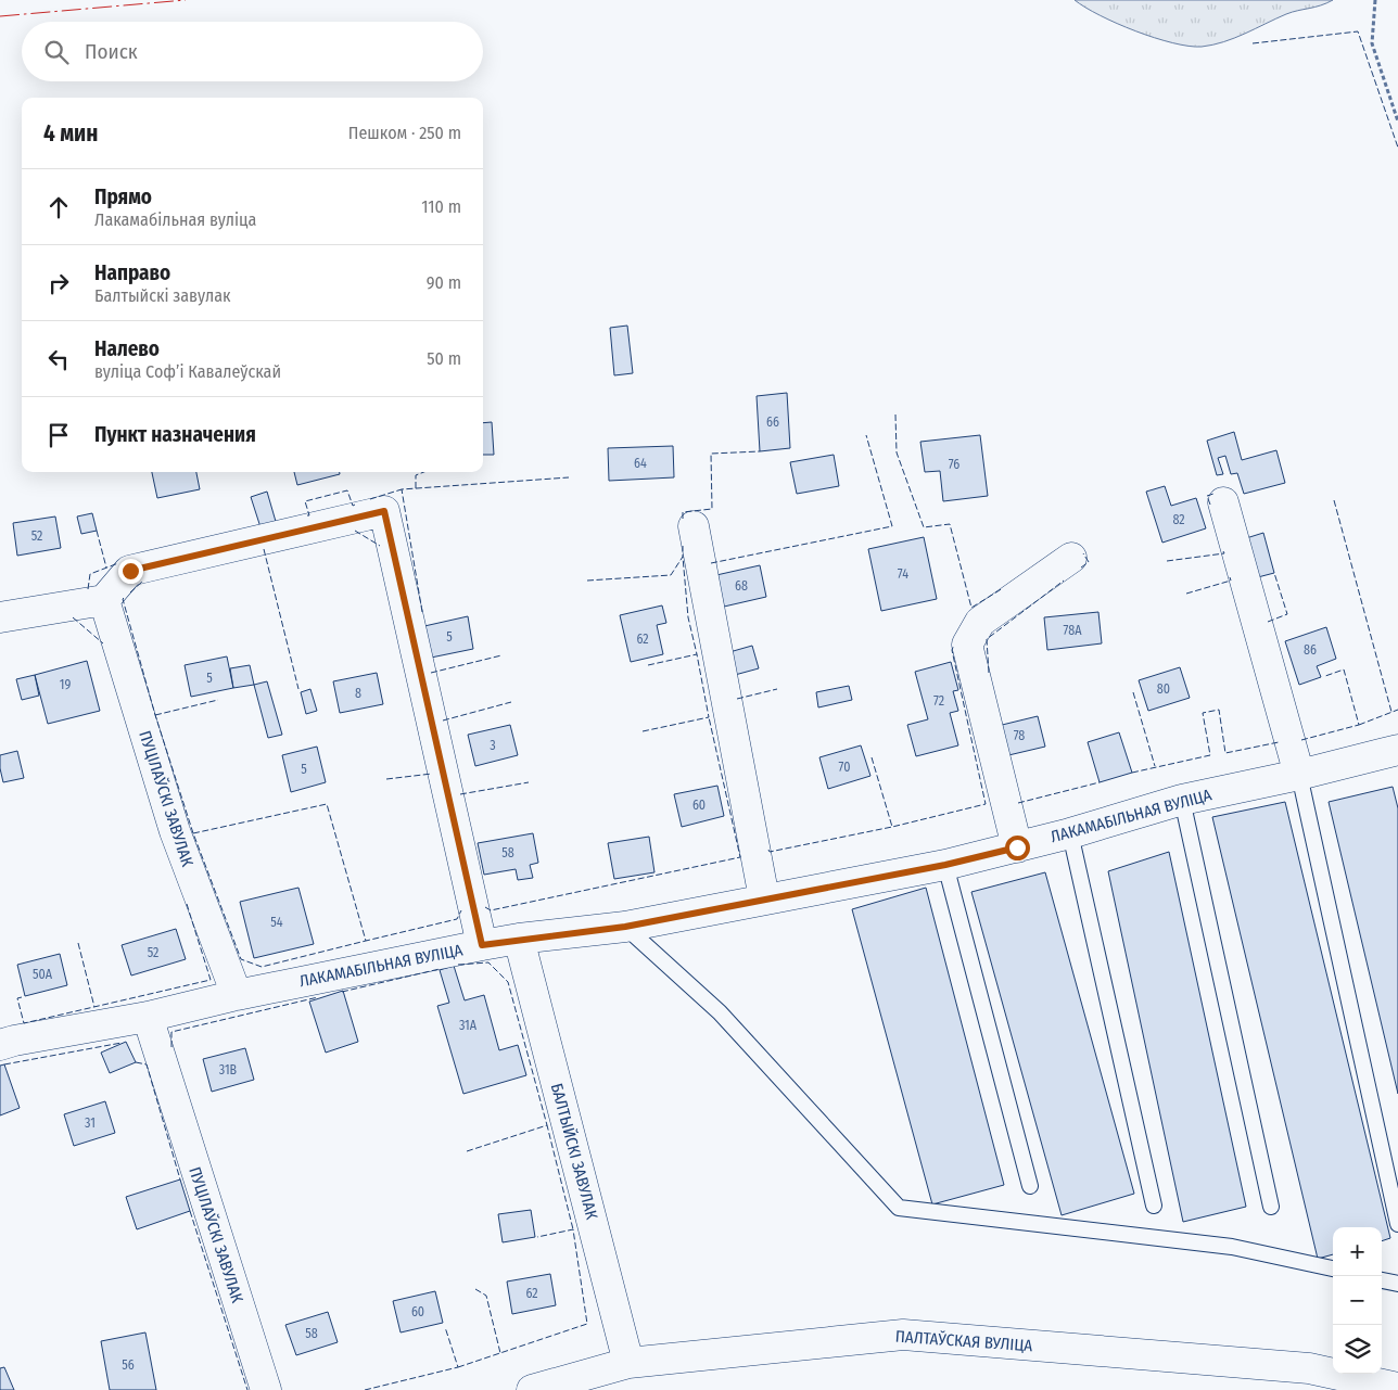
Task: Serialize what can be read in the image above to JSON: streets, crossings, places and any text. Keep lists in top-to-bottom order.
{
  "streets": {
    "street": [
      "ПУЦІЛАЎСКІ ЗАВУЛАК",
      "ЛАКАМАБІЛЬНАЯ ВУЛІЦА",
      "БАЛТЫЙСКІ ЗАВУЛАК",
      "ПАЛТАЎСКАЯ ВУЛІЦА"
    ]
  },
  "crossings": [
    ["ПУЦІЛАЎСКІ ЗАВУЛАК", "ЛАКАМАБІЛЬНАЯ ВУЛІЦА"],
    ["ЛАКАМАБІЛЬНАЯ ВУЛІЦА", "БАЛТЫЙСКІ ЗАВУЛАК"],
    ["БАЛТЫЙСКІ ЗАВУЛАК", "ПАЛТАЎСКАЯ ВУЛІЦА"]
  ],
  "house_numbers": [
    "66",
    "64",
    "76",
    "82",
    "52",
    "74",
    "68",
    "78А",
    "5",
    "62",
    "86",
    "5",
    "19",
    "80",
    "8",
    "72",
    "78",
    "3",
    "70",
    "5",
    "60",
    "58",
    "54",
    "52",
    "50А",
    "31А",
    "31В",
    "31",
    "62",
    "60",
    "58",
    "56"
  ],
  "page": {
    "search": "Поиск",
    "heading": ["4 мин", "Пешком · 250 m"],
    "list": [
      ["Прямо", "Лакамабільная вуліца", "110 m"],
      ["Направо", "Балтыйскі завулак", "90 m"],
      ["Налево", "вуліца Софʼі Кавалеўскай", "50 m"],
      "Пункт назначения"
    ],
    "map_buttons": ["+", "−"]
  }
}
